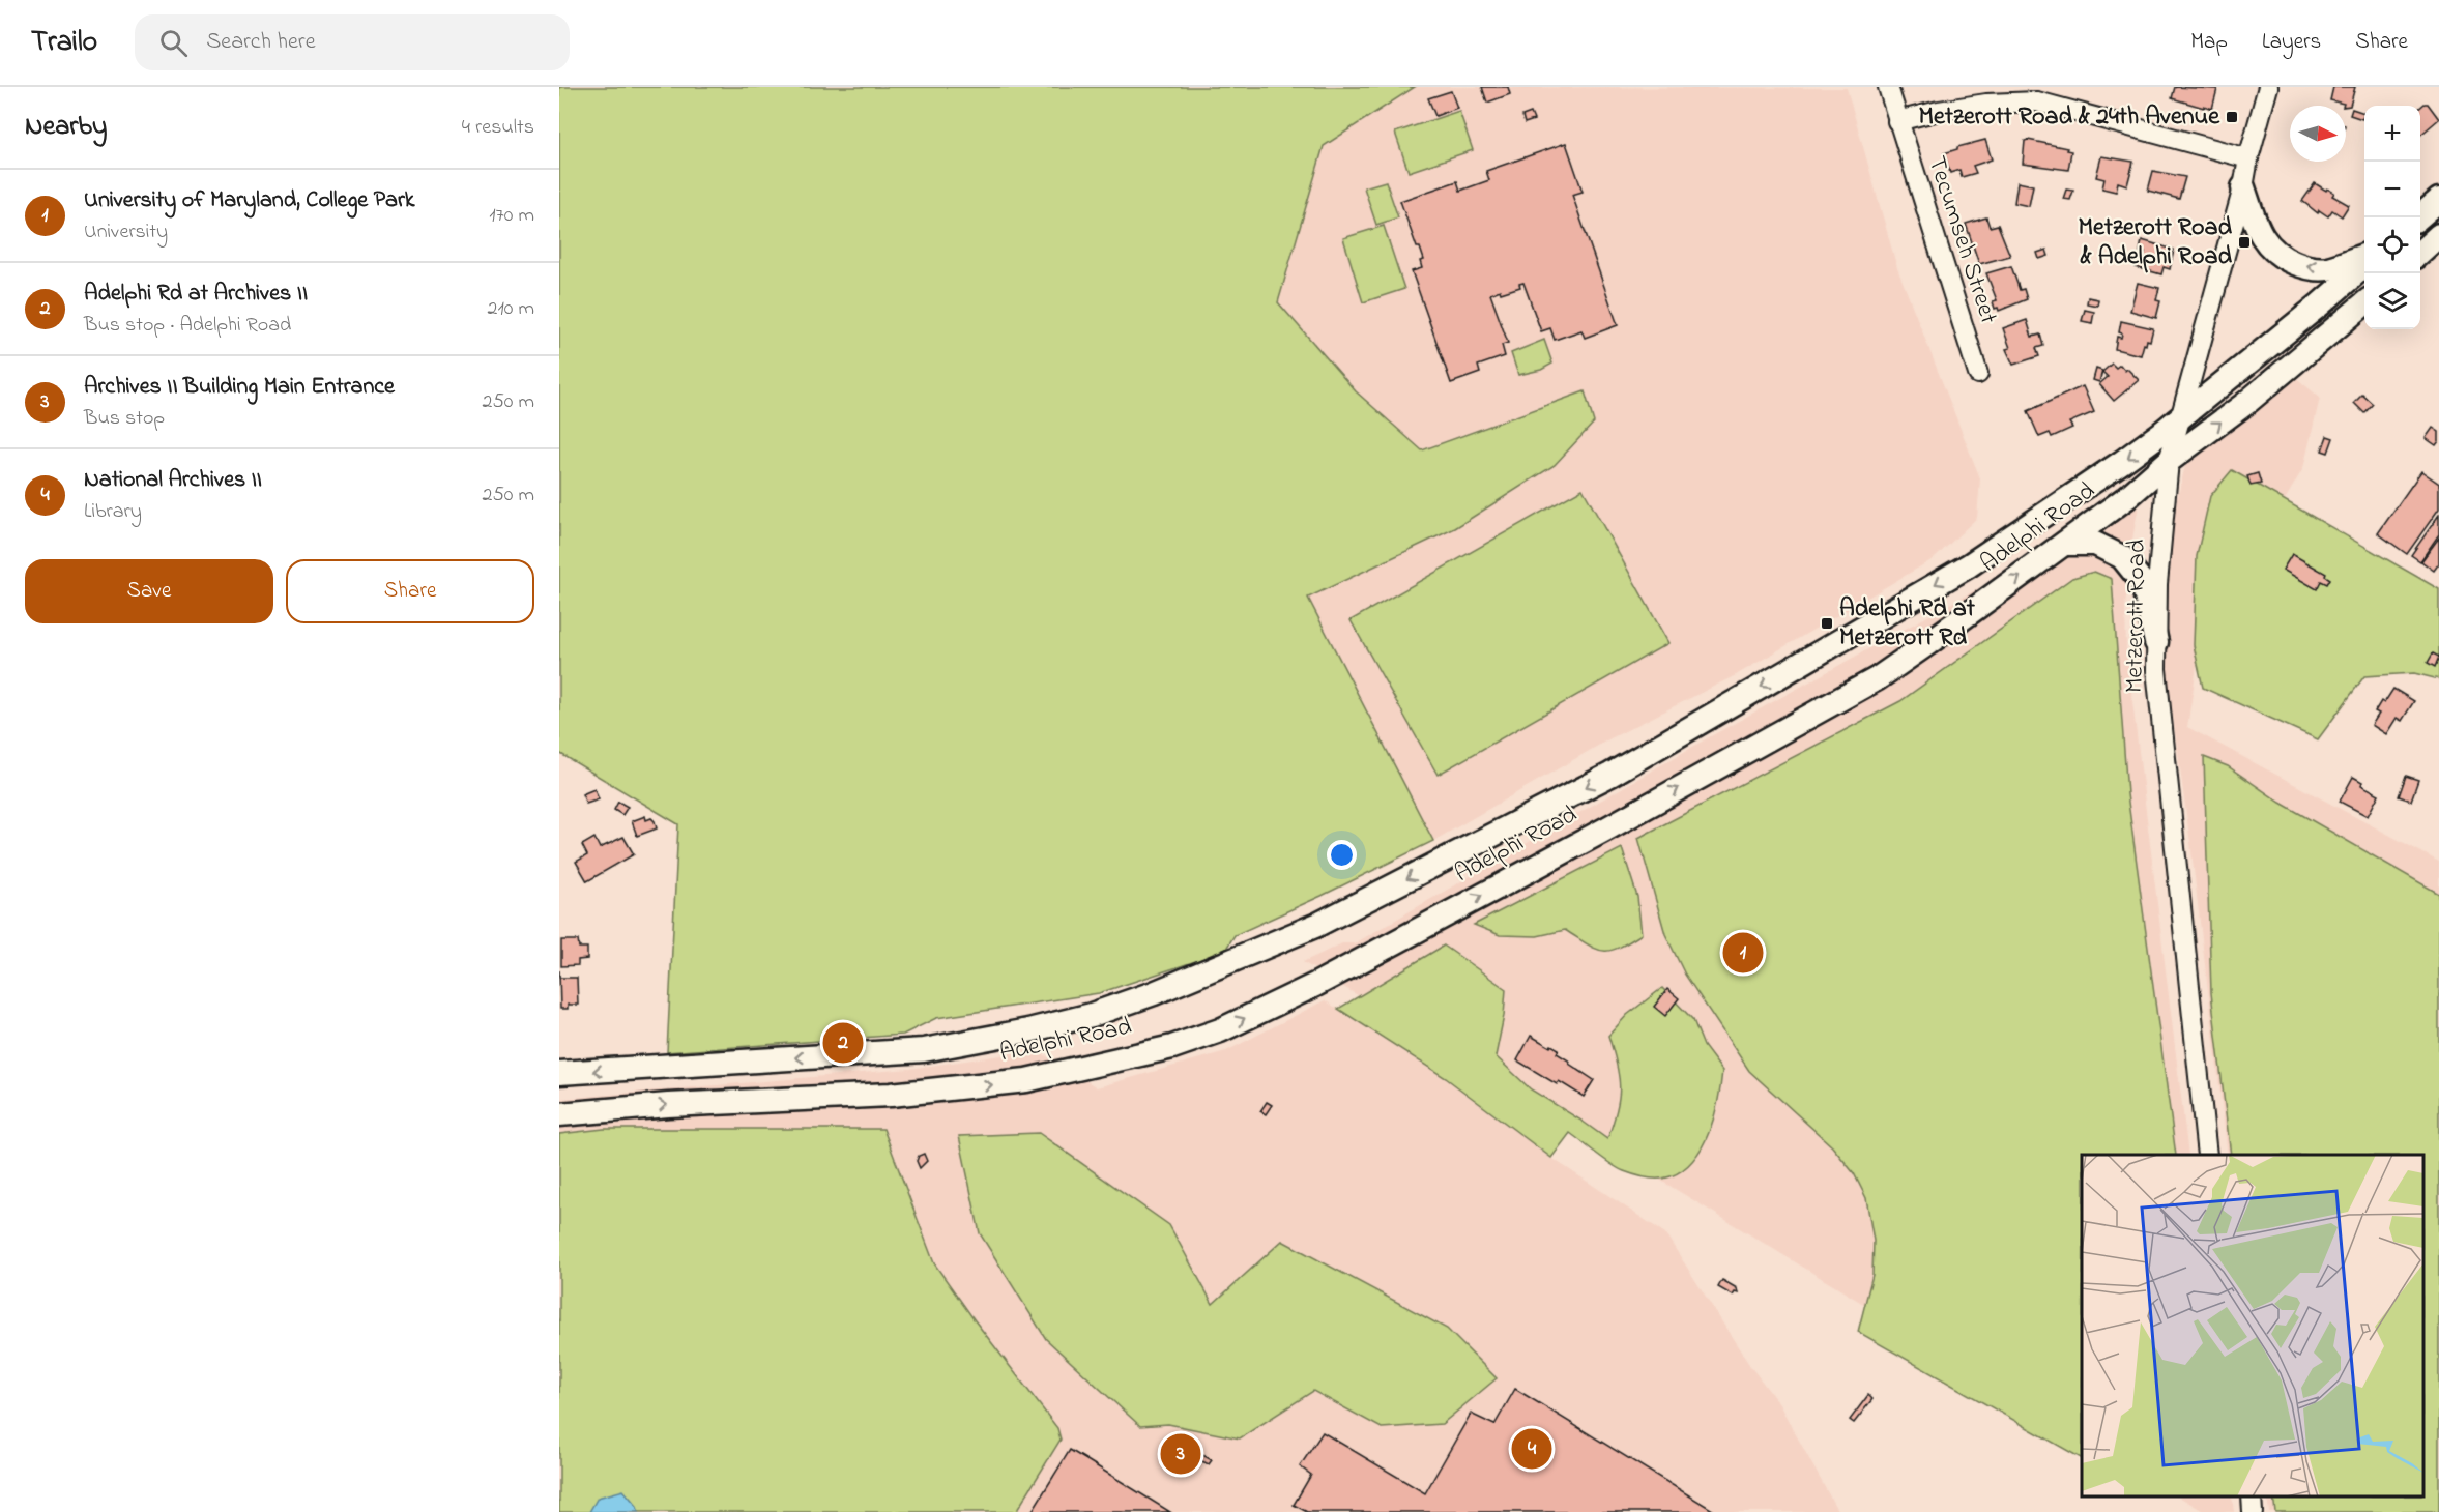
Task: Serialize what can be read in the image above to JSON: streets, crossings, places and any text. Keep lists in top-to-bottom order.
{
  "streets": {
    "main road": ["Adelphi Road"],
    "street": ["Tecumseh Street", "Metzerott Road"]
  },
  "crossings": [
    ["Adelphi Road", "Metzerott Road"]
  ],
  "places": {
    "transit": ["Metzerott Road & 24th Avenue", "Metzerott Road & Adelphi Road", "Adelphi Rd at Metzerott Rd"]
  },
  "north": "right",
  "page": {
    "header": "Trailo",
    "search": "Search here",
    "nav": ["Map", "Layers", "Share"],
    "heading": ["Nearby", "4 results"],
    "map_buttons": ["+", "−"],
    "list": [
      {
        "mark": "1",
        "name": "University of Maryland, College Park",
        "note": "University",
        "value": "170 m"
      },
      {
        "mark": "2",
        "name": "Adelphi Rd at Archives II",
        "note": "Bus stop · Adelphi Road",
        "value": "210 m"
      },
      {
        "mark": "3",
        "name": "Archives II Building Main Entrance",
        "note": "Bus stop",
        "value": "250 m"
      },
      {
        "mark": "4",
        "name": "National Archives II",
        "note": "Library",
        "value": "250 m"
      }
    ],
    "buttons": ["Save", "Share"],
    "pins": [
      "1",
      "2",
      "4",
      "3"
    ]
  }
}
